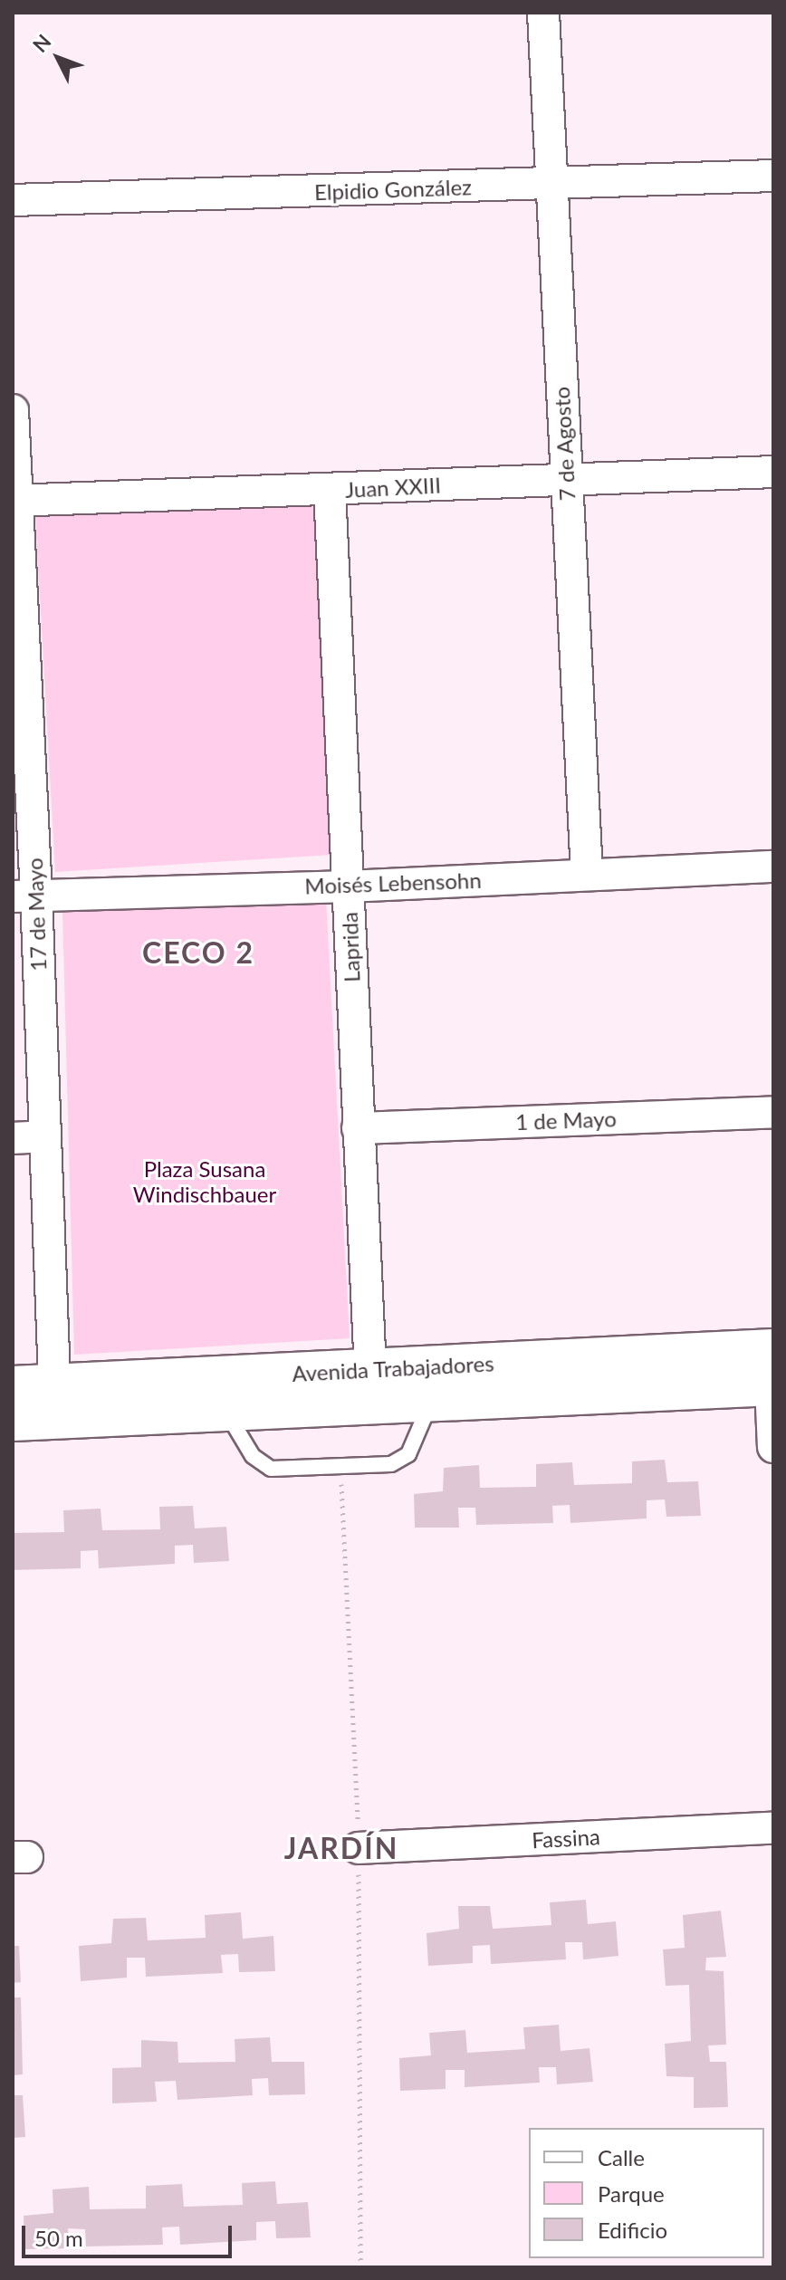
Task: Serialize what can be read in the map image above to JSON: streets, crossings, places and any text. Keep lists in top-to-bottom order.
{
  "streets": {
    "main road": ["Avenida Trabajadores"],
    "street": [
      "Elpidio González",
      "7 de Agosto",
      "Juan XXIII",
      "Moisés Lebensohn",
      "17 de Mayo",
      "Laprida",
      "1 de Mayo",
      "Fassina"
    ]
  },
  "crossings": [
    ["Elpidio González", "7 de Agosto"],
    ["7 de Agosto", "Juan XXIII"],
    ["7 de Agosto", "Moisés Lebensohn"],
    ["Juan XXIII", "17 de Mayo"],
    ["Juan XXIII", "Laprida"],
    ["Moisés Lebensohn", "17 de Mayo"],
    ["Moisés Lebensohn", "Laprida"],
    ["17 de Mayo", "Avenida Trabajadores"],
    ["Laprida", "1 de Mayo"],
    ["Laprida", "Avenida Trabajadores"]
  ],
  "districts": ["CECO 2", "JARDÍN"],
  "parks": ["Plaza Susana Windischbauer"],
  "legend": ["Calle", "Parque", "Edificio"],
  "scale_bar": "50 m",
  "north": "top left"
}
